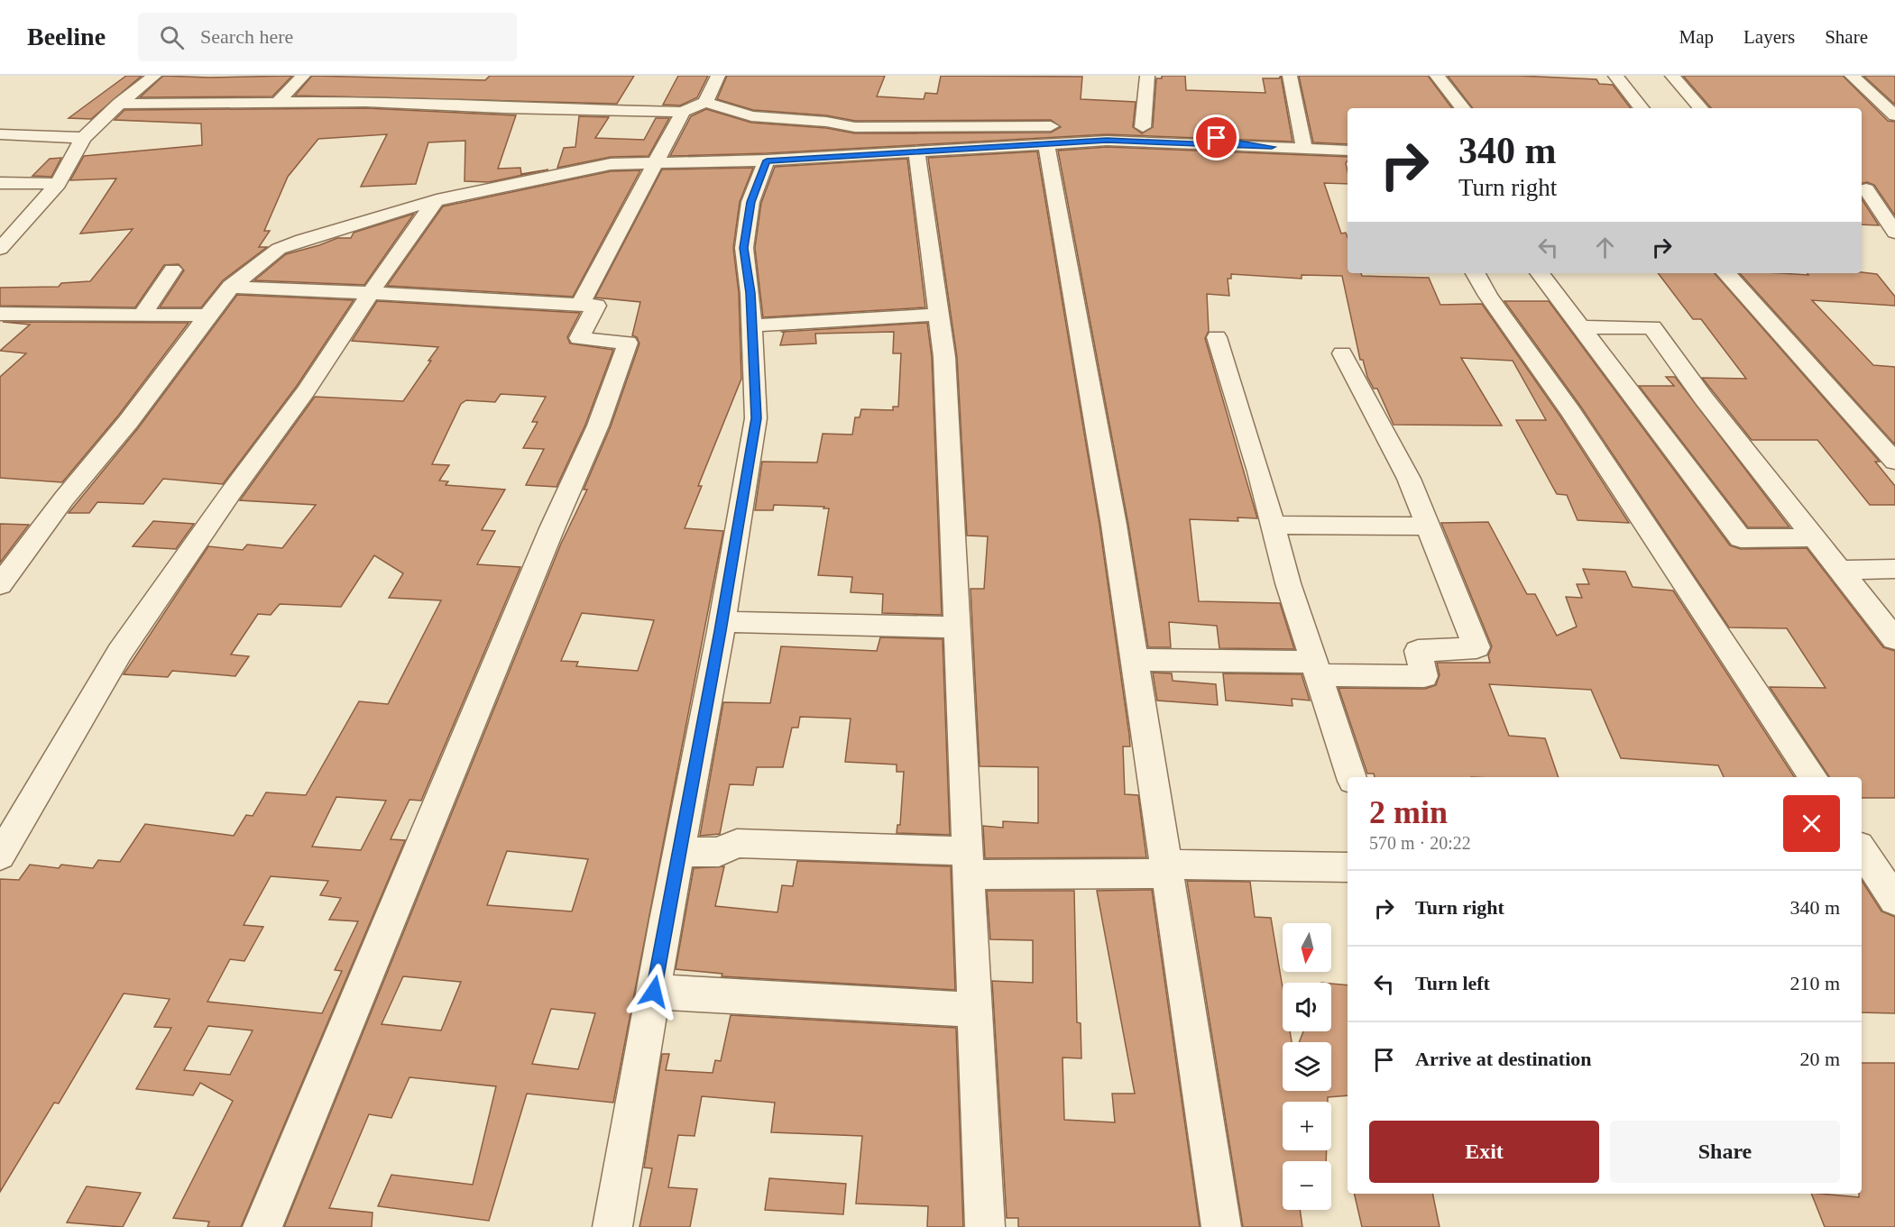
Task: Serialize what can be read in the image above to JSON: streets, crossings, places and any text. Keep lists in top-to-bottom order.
{
  "north": "bottom",
  "page": {
    "header": "Beeline",
    "search": "Search here",
    "nav": ["Map", "Layers", "Share"],
    "turn": ["340 m", "Turn right"],
    "heading": ["2 min", "570 m · 20:22"],
    "list": [
      {
        "name": "Turn right",
        "value": "340 m"
      },
      {
        "name": "Turn left",
        "value": "210 m"
      },
      {
        "name": "Arrive at destination",
        "value": "20 m"
      }
    ],
    "map_buttons": ["+", "−"],
    "buttons": ["Exit", "Share"]
  }
}
